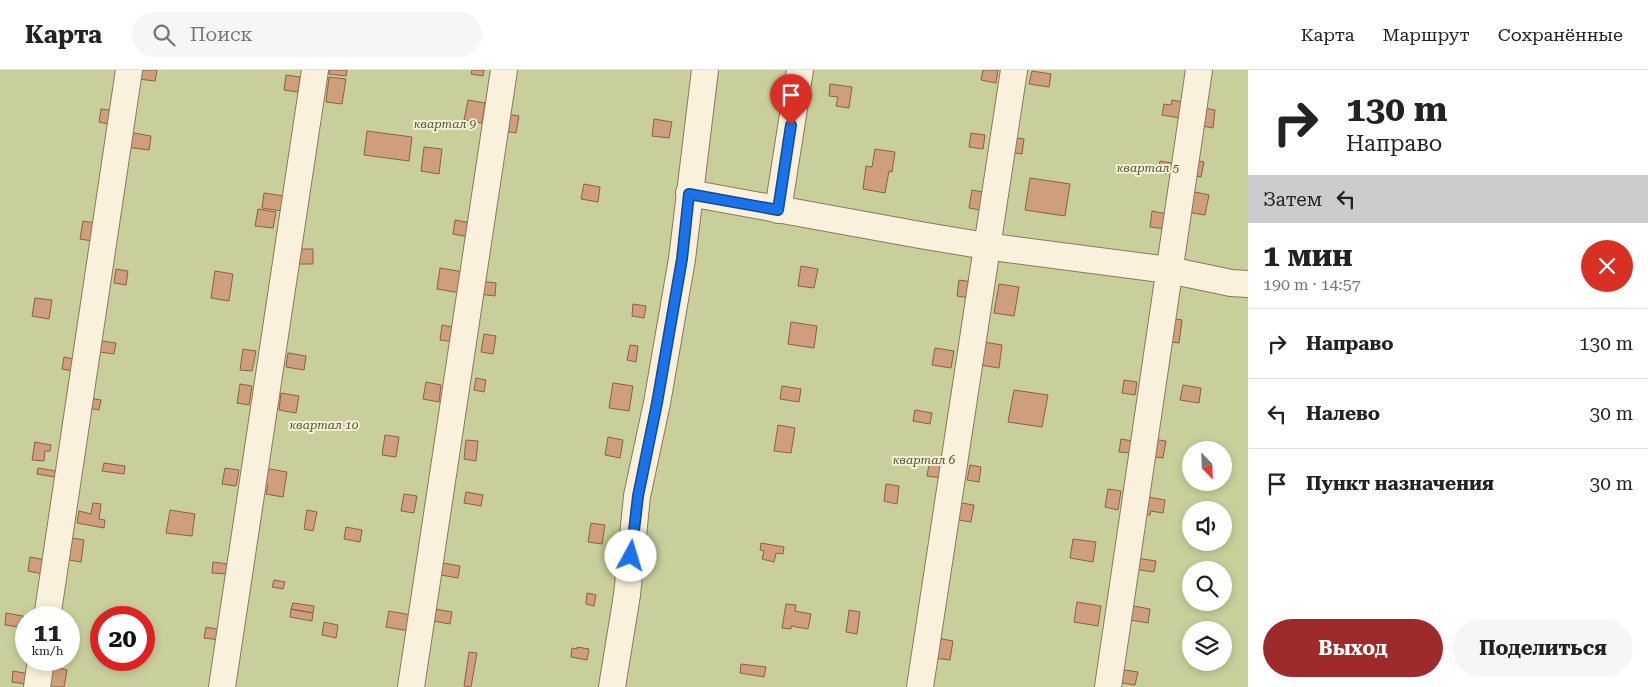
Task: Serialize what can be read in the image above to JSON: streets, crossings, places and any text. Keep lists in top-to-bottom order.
{
  "parks": [
    "квартал 9",
    "квартал 5",
    "квартал 10",
    "квартал 6"
  ],
  "north": "bottom right",
  "page": {
    "header": "Карта",
    "search": "Поиск",
    "nav": ["Карта", "Маршрут", "Сохранённые"],
    "turn": ["130 m", "Направо"],
    "then": "Затем",
    "heading": ["1 мин", "190 m · 14:57"],
    "list": [
      {
        "name": "Направо",
        "value": "130 m"
      },
      {
        "name": "Налево",
        "value": "30 m"
      },
      {
        "name": "Пункт назначения",
        "value": "30 m"
      }
    ],
    "speed": "11 km/h",
    "limit": "20",
    "buttons": ["Выход", "Поделиться"]
  }
}
